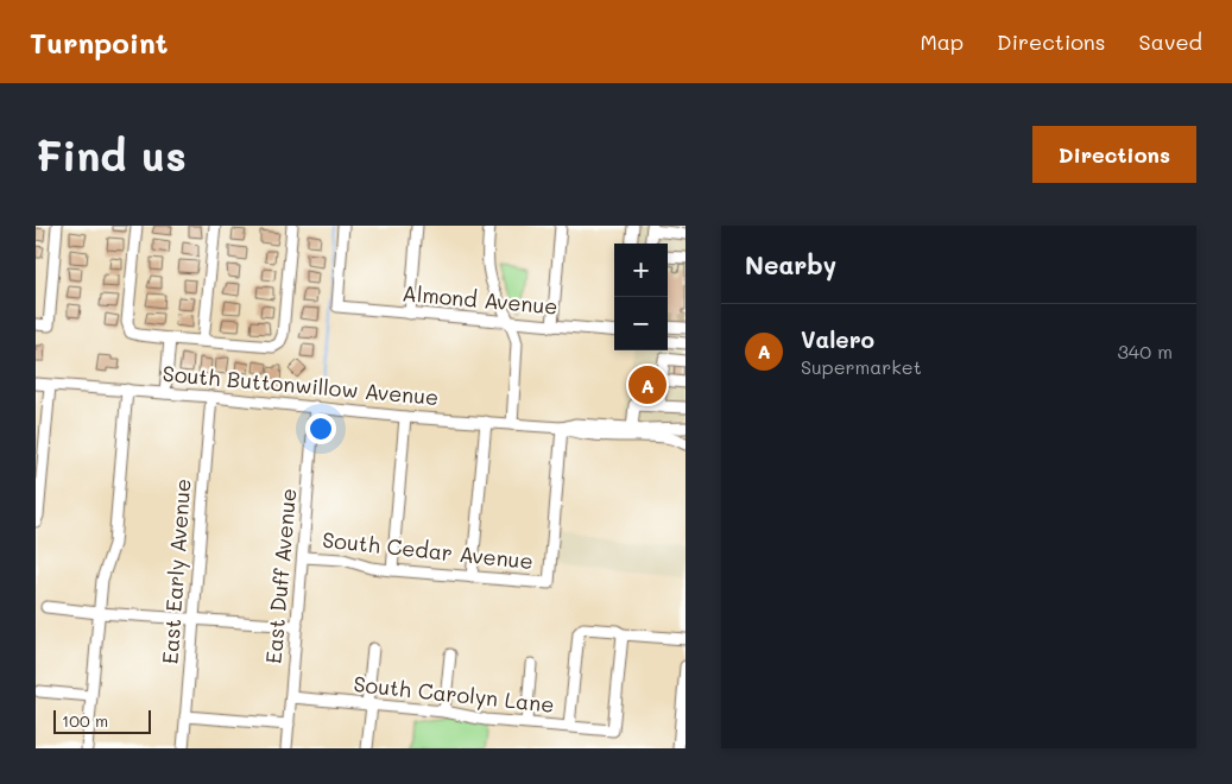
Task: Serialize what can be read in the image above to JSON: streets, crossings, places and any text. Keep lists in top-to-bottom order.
{
  "streets": {
    "street": [
      "Almond Avenue",
      "South Buttonwillow Avenue",
      "South Cedar Avenue",
      "East Early Avenue",
      "East Duff Avenue",
      "South Carolyn Lane"
    ]
  },
  "crossings": [
    ["South Buttonwillow Avenue", "South Cedar Avenue"],
    ["South Buttonwillow Avenue", "East Early Avenue"],
    ["South Buttonwillow Avenue", "East Duff Avenue"],
    ["South Cedar Avenue", "East Duff Avenue"],
    ["East Duff Avenue", "South Carolyn Lane"]
  ],
  "scale_bar": "100 m",
  "page": {
    "header": "Turnpoint",
    "nav": ["Map", "Directions", "Saved"],
    "buttons": "Directions",
    "title": "Find us",
    "heading": "Nearby",
    "map_buttons": ["+", "−"],
    "list": [
      {
        "mark": "A",
        "name": "Valero",
        "note": "Supermarket",
        "value": "340 m"
      }
    ],
    "pins": "A",
    "scale": "100 m"
  }
}
